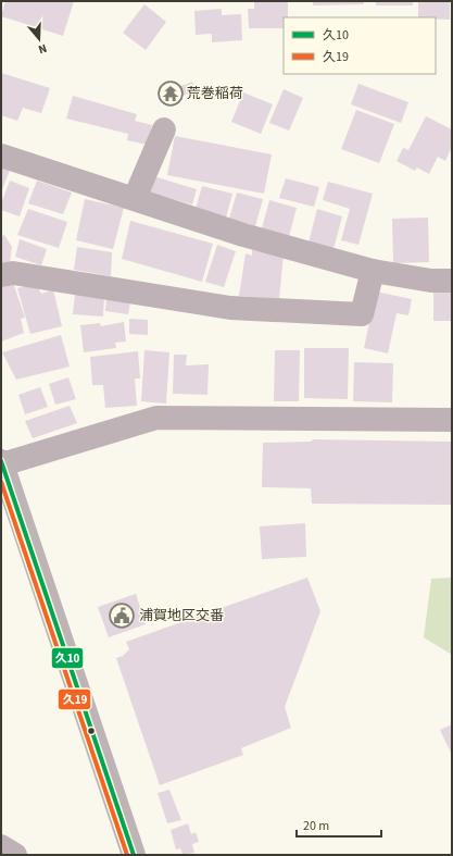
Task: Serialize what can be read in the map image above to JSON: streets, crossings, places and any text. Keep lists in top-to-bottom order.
{
  "places": {
    "temple": ["荒巻稲荷"],
    "public building": ["浦賀地区交番"]
  },
  "lines": ["transit line 久10", "transit line 久19"],
  "legend": ["久10", "久19"],
  "scale_bar": "20 m",
  "north": "bottom"
}
